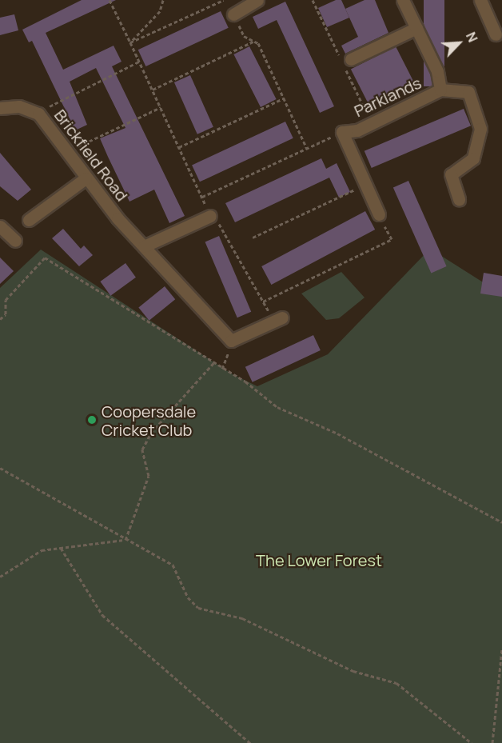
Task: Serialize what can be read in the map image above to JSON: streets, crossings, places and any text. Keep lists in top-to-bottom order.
{
  "streets": {
    "street": ["Parklands", "Brickfield Road"]
  },
  "parks": ["The Lower Forest"],
  "places": ["Coopersdale Cricket Club"],
  "north": "top right"
}
